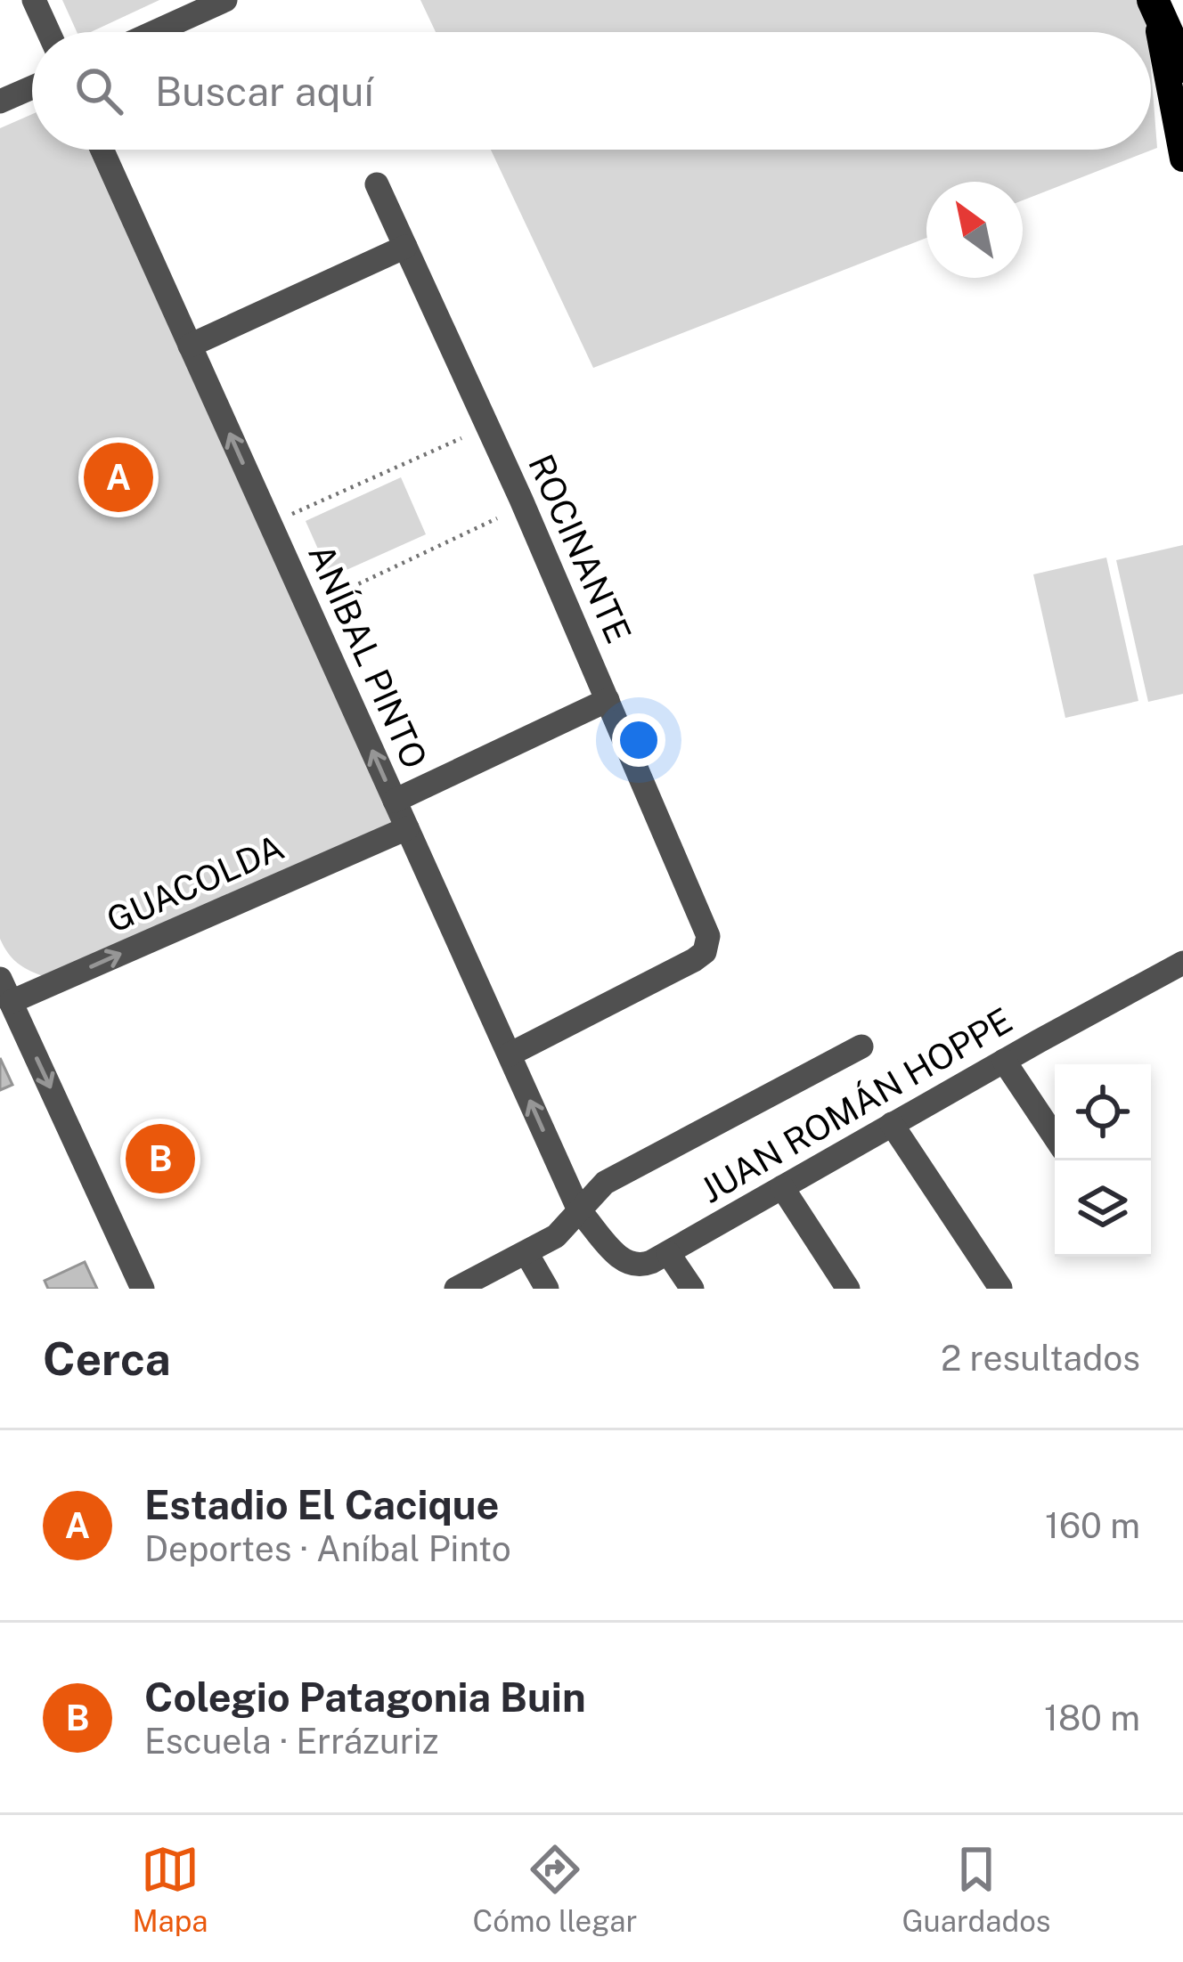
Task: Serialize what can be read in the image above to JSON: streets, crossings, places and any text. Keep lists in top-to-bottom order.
{
  "streets": {
    "street": [
      "ROCINANTE",
      "ANÍBAL PINTO",
      "GUACOLDA",
      "JUAN ROMÁN HOPPE"
    ]
  },
  "crossings": [
    ["ROCINANTE", "ANÍBAL PINTO"],
    ["ANÍBAL PINTO", "GUACOLDA"],
    ["ANÍBAL PINTO", "JUAN ROMÁN HOPPE"]
  ],
  "one_way": ["ANÍBAL PINTO", "GUACOLDA"],
  "north": "top left",
  "page": {
    "search": "Buscar aquí",
    "pins": ["A", "B"],
    "heading": ["Cerca", "2 resultados"],
    "list": [
      {
        "mark": "A",
        "name": "Estadio El Cacique",
        "note": "Deportes · Aníbal Pinto",
        "value": "160 m"
      },
      {
        "mark": "B",
        "name": "Colegio Patagonia Buin",
        "note": "Escuela · Errázuriz",
        "value": "180 m"
      }
    ],
    "nav": ["Mapa", "Cómo llegar", "Guardados"]
  }
}
